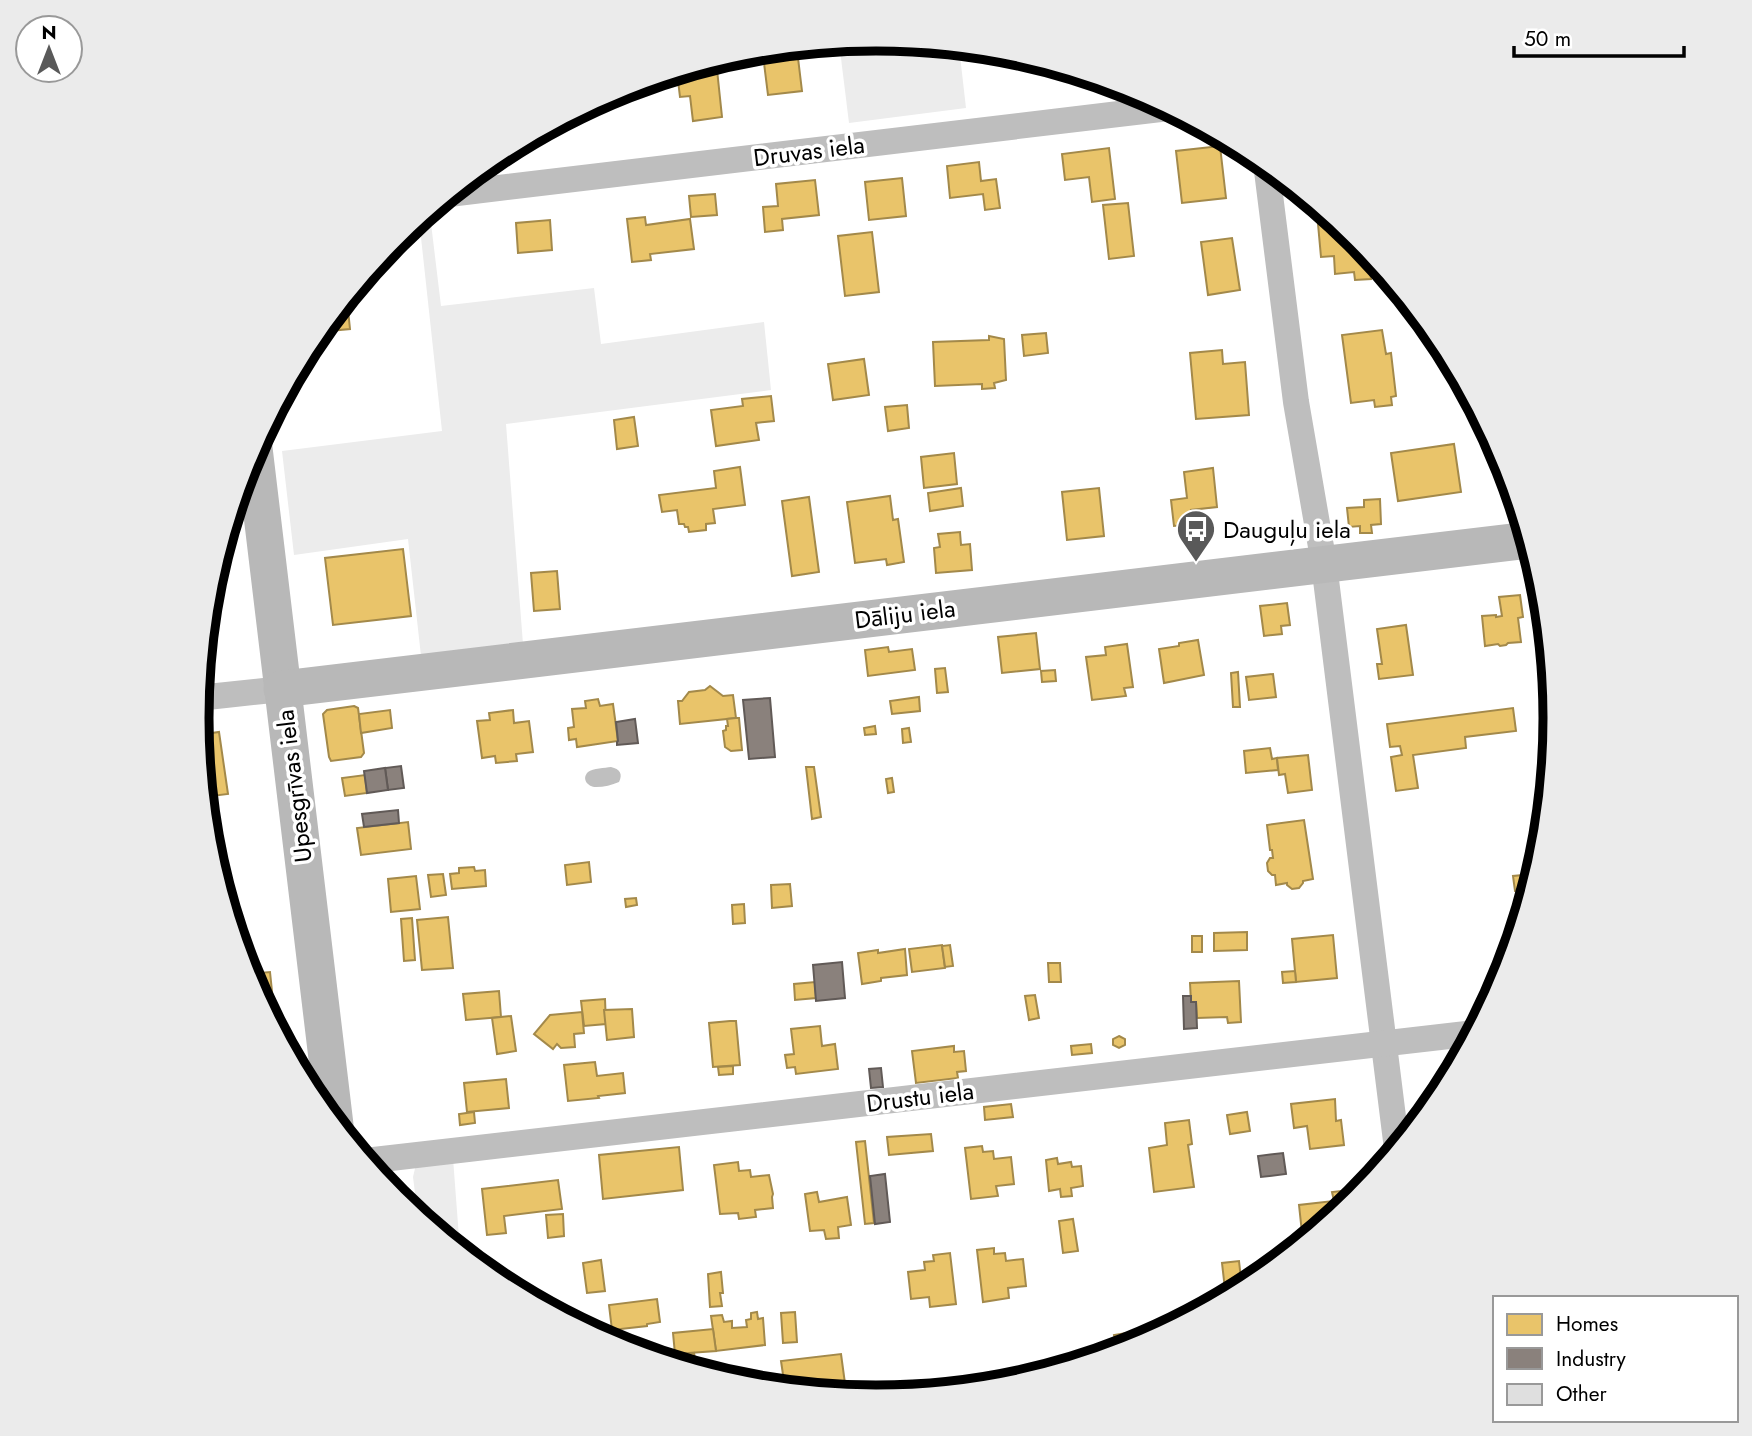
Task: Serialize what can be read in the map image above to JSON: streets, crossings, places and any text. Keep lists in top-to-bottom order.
{
  "streets": {
    "street": [
      "Druvas iela",
      "Dāliju iela",
      "Upesgrīvas iela",
      "Drustu iela"
    ]
  },
  "crossings": [
    ["Dāliju iela", "Upesgrīvas iela"]
  ],
  "places": {
    "bus stop": ["Dauguļu iela"]
  },
  "legend": ["Homes", "Industry", "Other"],
  "scale_bar": "50 m",
  "north": "top"
}
